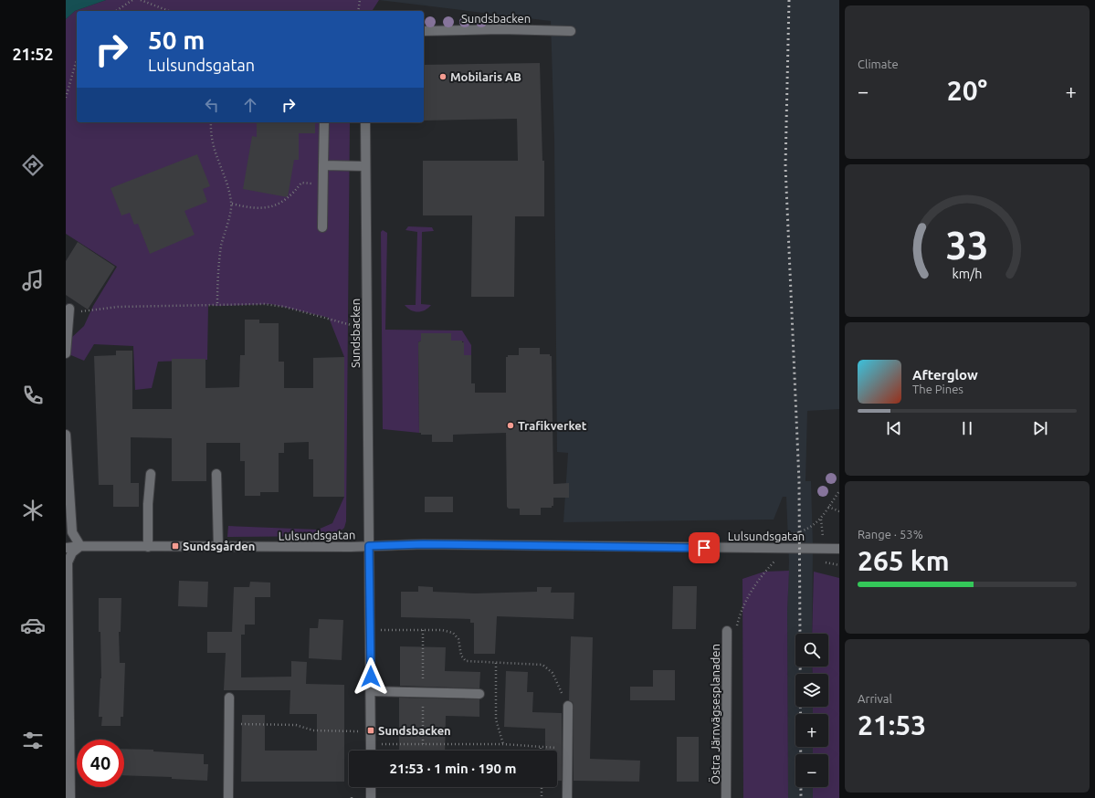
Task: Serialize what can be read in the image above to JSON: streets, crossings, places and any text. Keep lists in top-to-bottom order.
{
  "streets": {
    "street": ["Sundsbacken", "Lulsundsgatan", "Östra Järnvägsesplanaden"]
  },
  "crossings": [
    ["Sundsbacken", "Lulsundsgatan"]
  ],
  "places": {
    "other": ["Mobilaris AB", "Trafikverket"],
    "transit": ["Sundsgården", "Sundsbacken"]
  },
  "page": {
    "tabs": "21:52",
    "tile": [
      "Climate",
      ["Range · 53%", "265 km"],
      ["Arrival", "21:53"]
    ],
    "turn": ["50 m", "Lulsundsgatan"],
    "heat": ["−", "20°", "+"],
    "song": ["Afterglow", "The Pines"],
    "map_buttons": ["+", "−"],
    "limit": "40",
    "trip": "21:53 · 1 min · 190 m",
    "gauge": ["33", "km/h"]
  }
}
